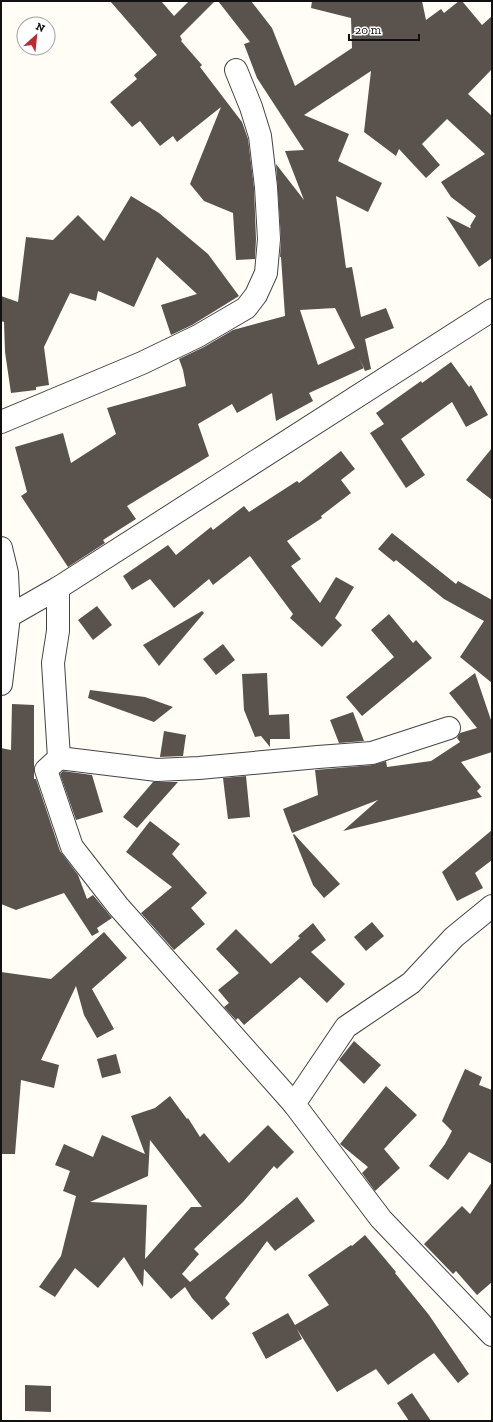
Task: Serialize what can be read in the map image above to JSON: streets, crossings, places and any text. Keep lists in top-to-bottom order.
{
  "scale_bar": "20 m",
  "north": "top right"
}
